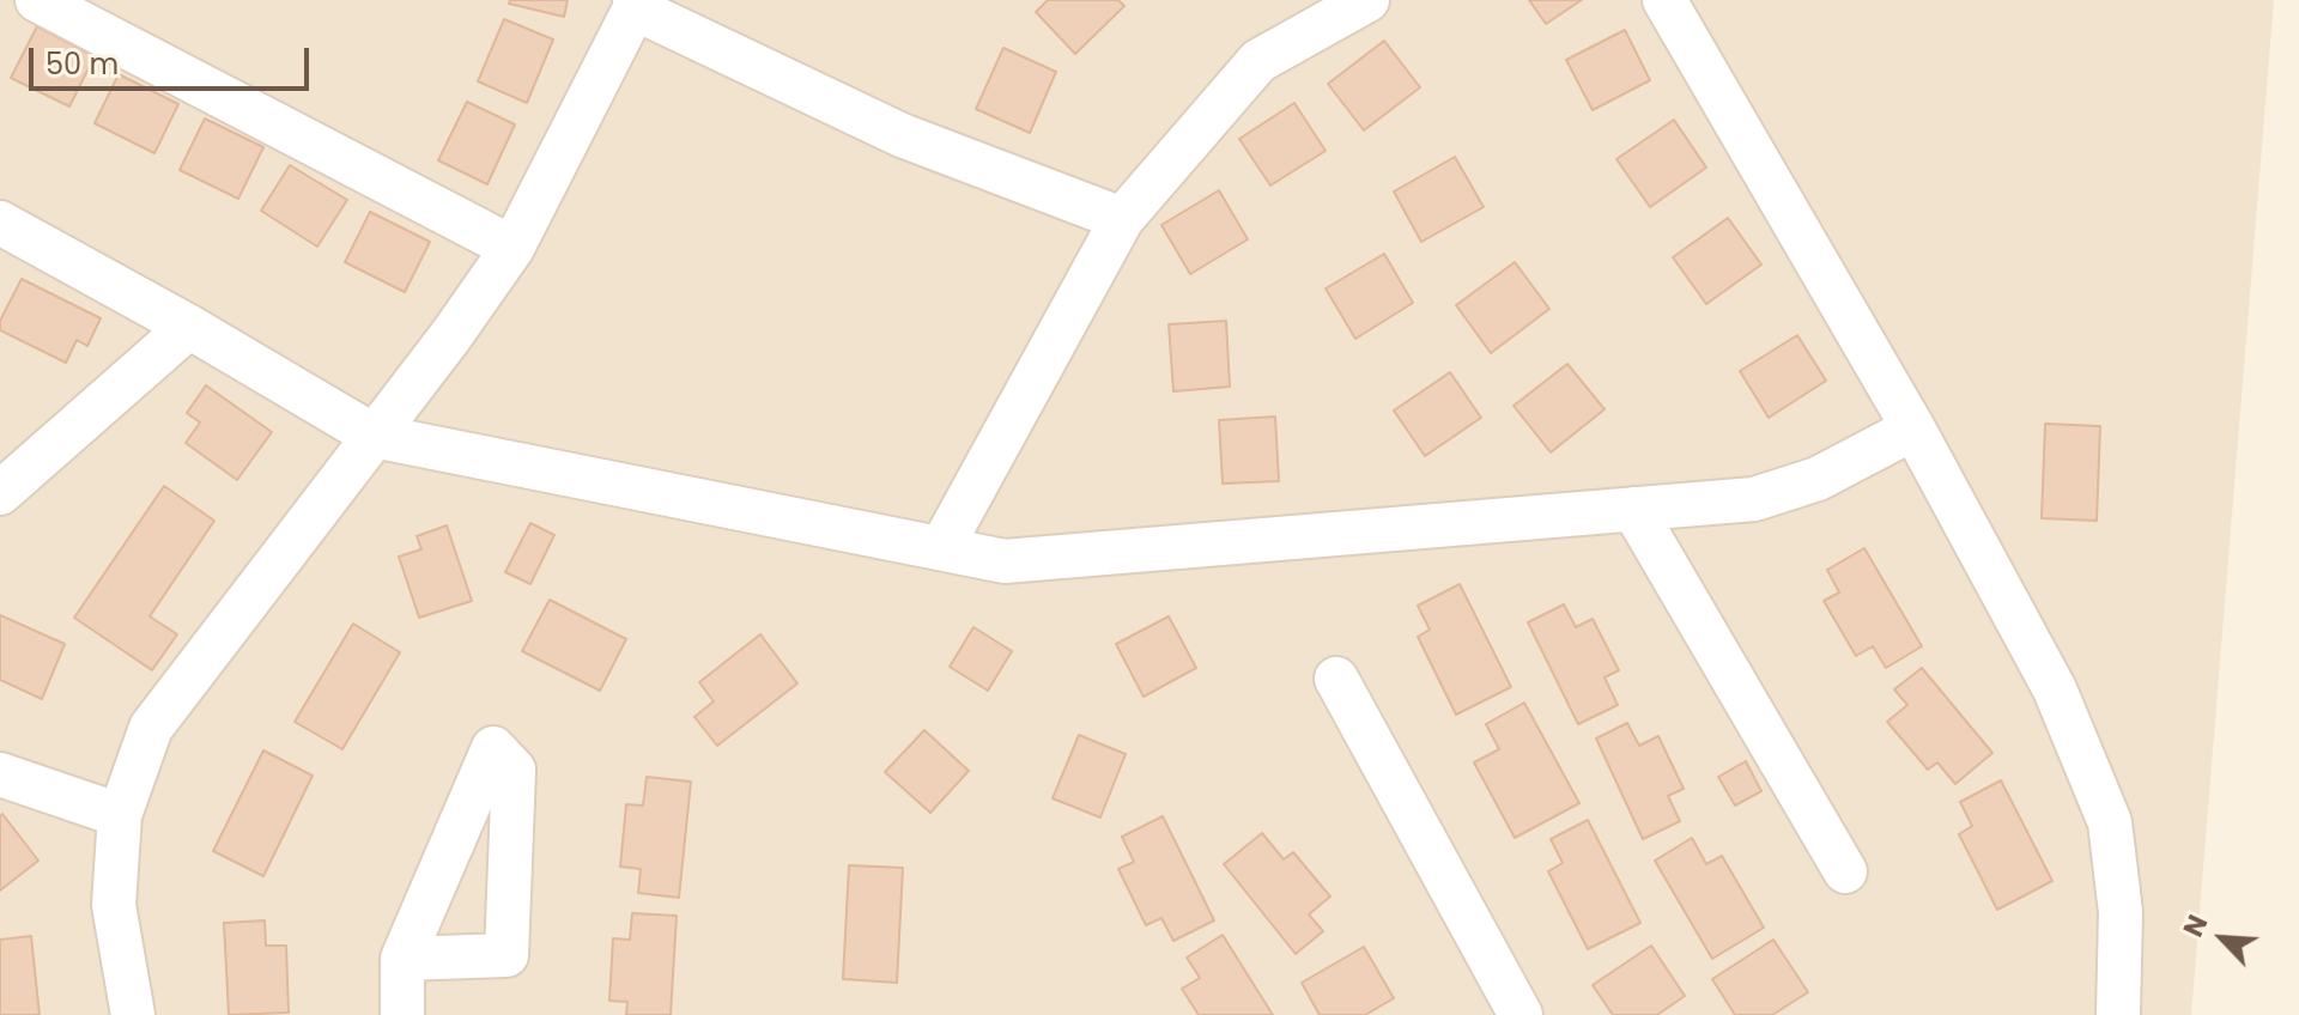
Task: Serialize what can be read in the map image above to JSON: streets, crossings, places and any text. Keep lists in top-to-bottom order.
{
  "scale_bar": "50 m",
  "north": "top left"
}
